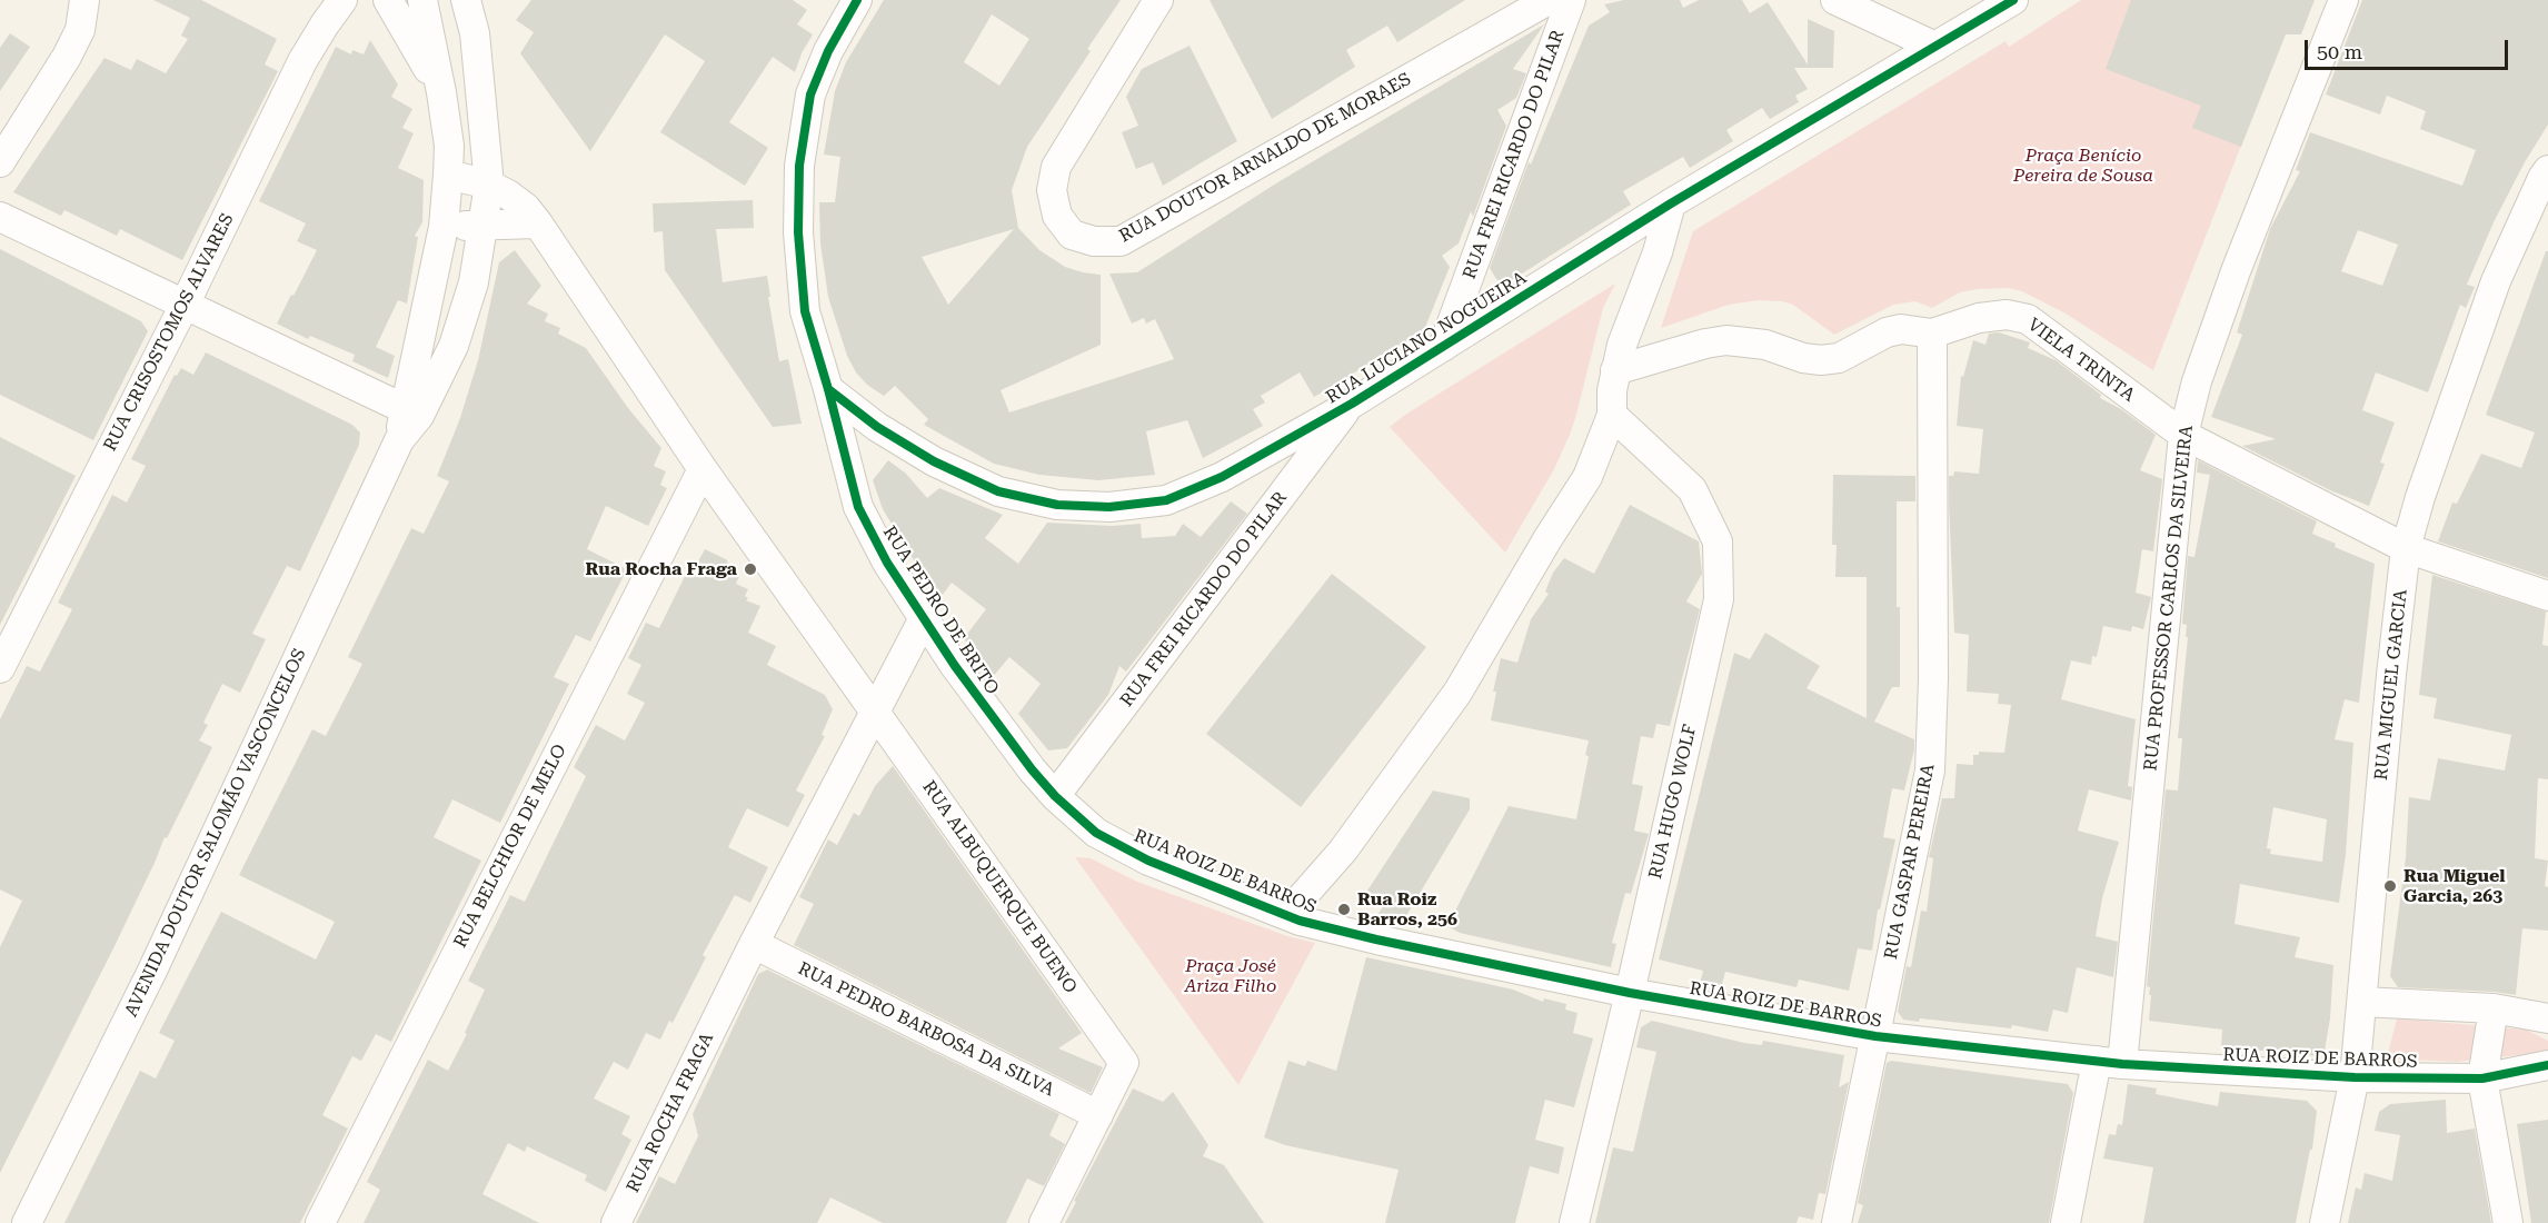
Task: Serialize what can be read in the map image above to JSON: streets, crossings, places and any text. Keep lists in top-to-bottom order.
{
  "streets": {
    "street": [
      "RUA FREI RICARDO DO PILAR",
      "RUA DOUTOR ARNALDO DE MORAES",
      "RUA CRISOSTOMOS ALVARES",
      "RUA LUCIANO NOGUEIRA",
      "VIELA TRINTA",
      "RUA PROFESSOR CARLOS DA SILVEIRA",
      "RUA PEDRO DE BRITO",
      "RUA MIGUEL GARCIA",
      "RUA HUGO WOLF",
      "AVENIDA DOUTOR SALOMÃO VASCONCELOS",
      "RUA BELCHIOR DE MELO",
      "RUA GASPAR PEREIRA",
      "RUA ROIZ DE BARROS",
      "RUA ALBUQUERQUE BUENO",
      "RUA PEDRO BARBOSA DA SILVA",
      "RUA ROCHA FRAGA"
    ]
  },
  "crossings": [
    ["RUA FREI RICARDO DO PILAR", "RUA LUCIANO NOGUEIRA"],
    ["RUA FREI RICARDO DO PILAR", "RUA PEDRO DE BRITO"],
    ["RUA FREI RICARDO DO PILAR", "RUA ROIZ DE BARROS"],
    ["RUA LUCIANO NOGUEIRA", "RUA PEDRO DE BRITO"],
    ["VIELA TRINTA", "RUA PROFESSOR CARLOS DA SILVEIRA"],
    ["VIELA TRINTA", "RUA MIGUEL GARCIA"],
    ["VIELA TRINTA", "RUA GASPAR PEREIRA"],
    ["RUA PROFESSOR CARLOS DA SILVEIRA", "RUA ROIZ DE BARROS"],
    ["RUA PEDRO DE BRITO", "RUA ROIZ DE BARROS"],
    ["RUA PEDRO DE BRITO", "RUA ROCHA FRAGA"],
    ["RUA MIGUEL GARCIA", "RUA ROIZ DE BARROS"],
    ["RUA HUGO WOLF", "RUA ROIZ DE BARROS"],
    ["RUA GASPAR PEREIRA", "RUA ROIZ DE BARROS"],
    ["RUA ALBUQUERQUE BUENO", "RUA PEDRO BARBOSA DA SILVA"],
    ["RUA ALBUQUERQUE BUENO", "RUA ROCHA FRAGA"],
    ["RUA PEDRO BARBOSA DA SILVA", "RUA ROCHA FRAGA"]
  ],
  "parks": ["Praça Benício Pereira de Sousa", "Praça José Ariza Filho"],
  "places": ["Rua Rocha Fraga", "Rua Miguel Garcia, 263", "Rua Roiz Barros, 256"],
  "scale_bar": "50 m"
}
